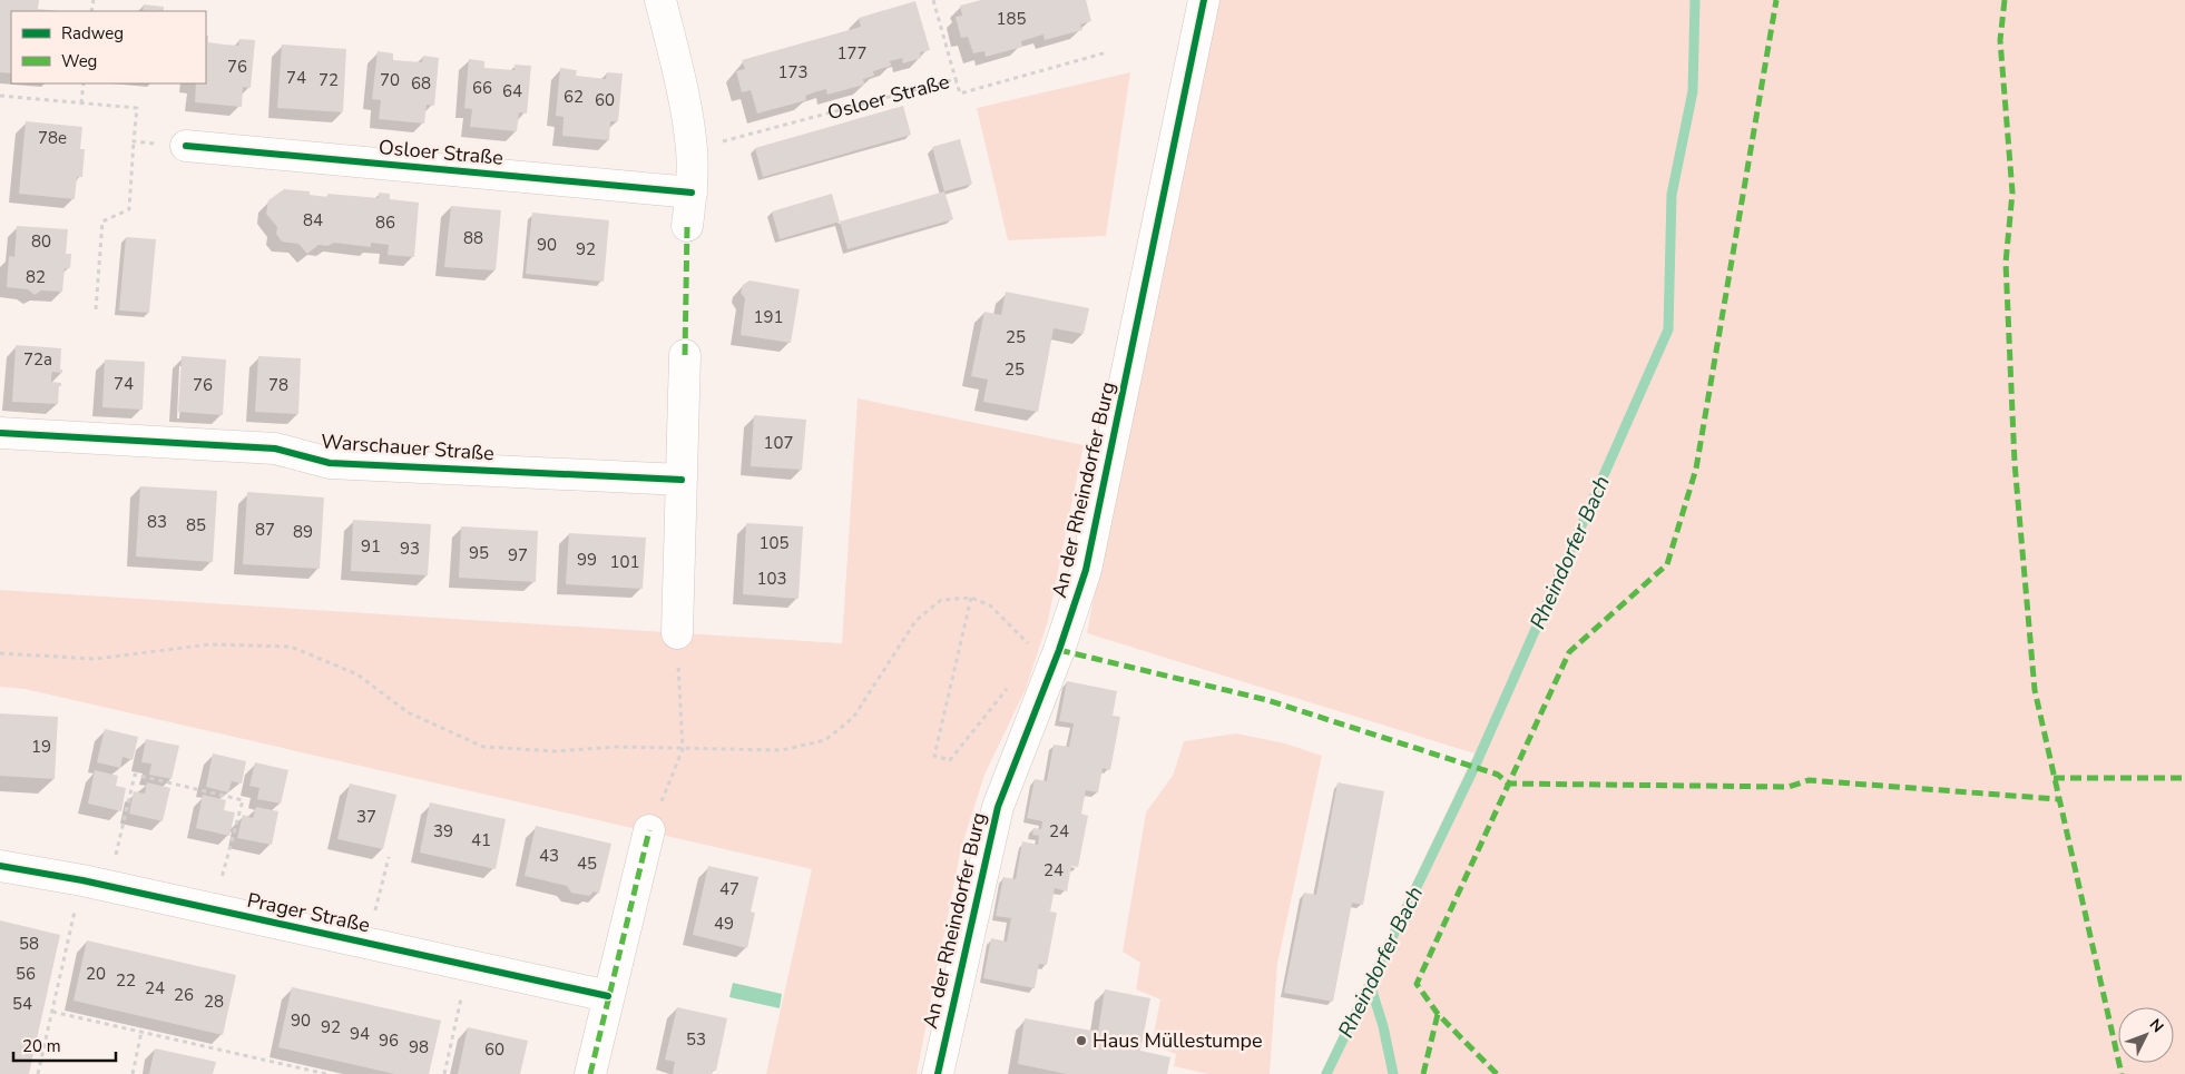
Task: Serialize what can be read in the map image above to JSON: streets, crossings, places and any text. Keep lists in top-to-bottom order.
{
  "streets": {
    "street": [
      "Osloer Straße",
      "Warschauer Straße",
      "An der Rheindorfer Burg",
      "Prager Straße"
    ]
  },
  "water": ["Rheindorfer Bach"],
  "places": ["Haus Müllestumpe"],
  "house_numbers": [
    "185",
    "177",
    "76",
    "173",
    "74",
    "72",
    "70",
    "68",
    "66",
    "64",
    "62",
    "60",
    "78e",
    "84",
    "86",
    "88",
    "80",
    "90",
    "92",
    "82",
    "191",
    "25",
    "72a",
    "25",
    "74",
    "76",
    "78",
    "107",
    "83",
    "85",
    "87",
    "89",
    "105",
    "91",
    "93",
    "95",
    "97",
    "99",
    "101",
    "103",
    "19",
    "37",
    "39",
    "24",
    "41",
    "43",
    "45",
    "24",
    "47",
    "49",
    "58",
    "56",
    "20",
    "22",
    "24",
    "26",
    "28",
    "54",
    "90",
    "92",
    "94",
    "53",
    "96",
    "98",
    "60"
  ],
  "legend": ["Radweg", "Weg"],
  "scale_bar": "20 m",
  "north": "top right"
}
